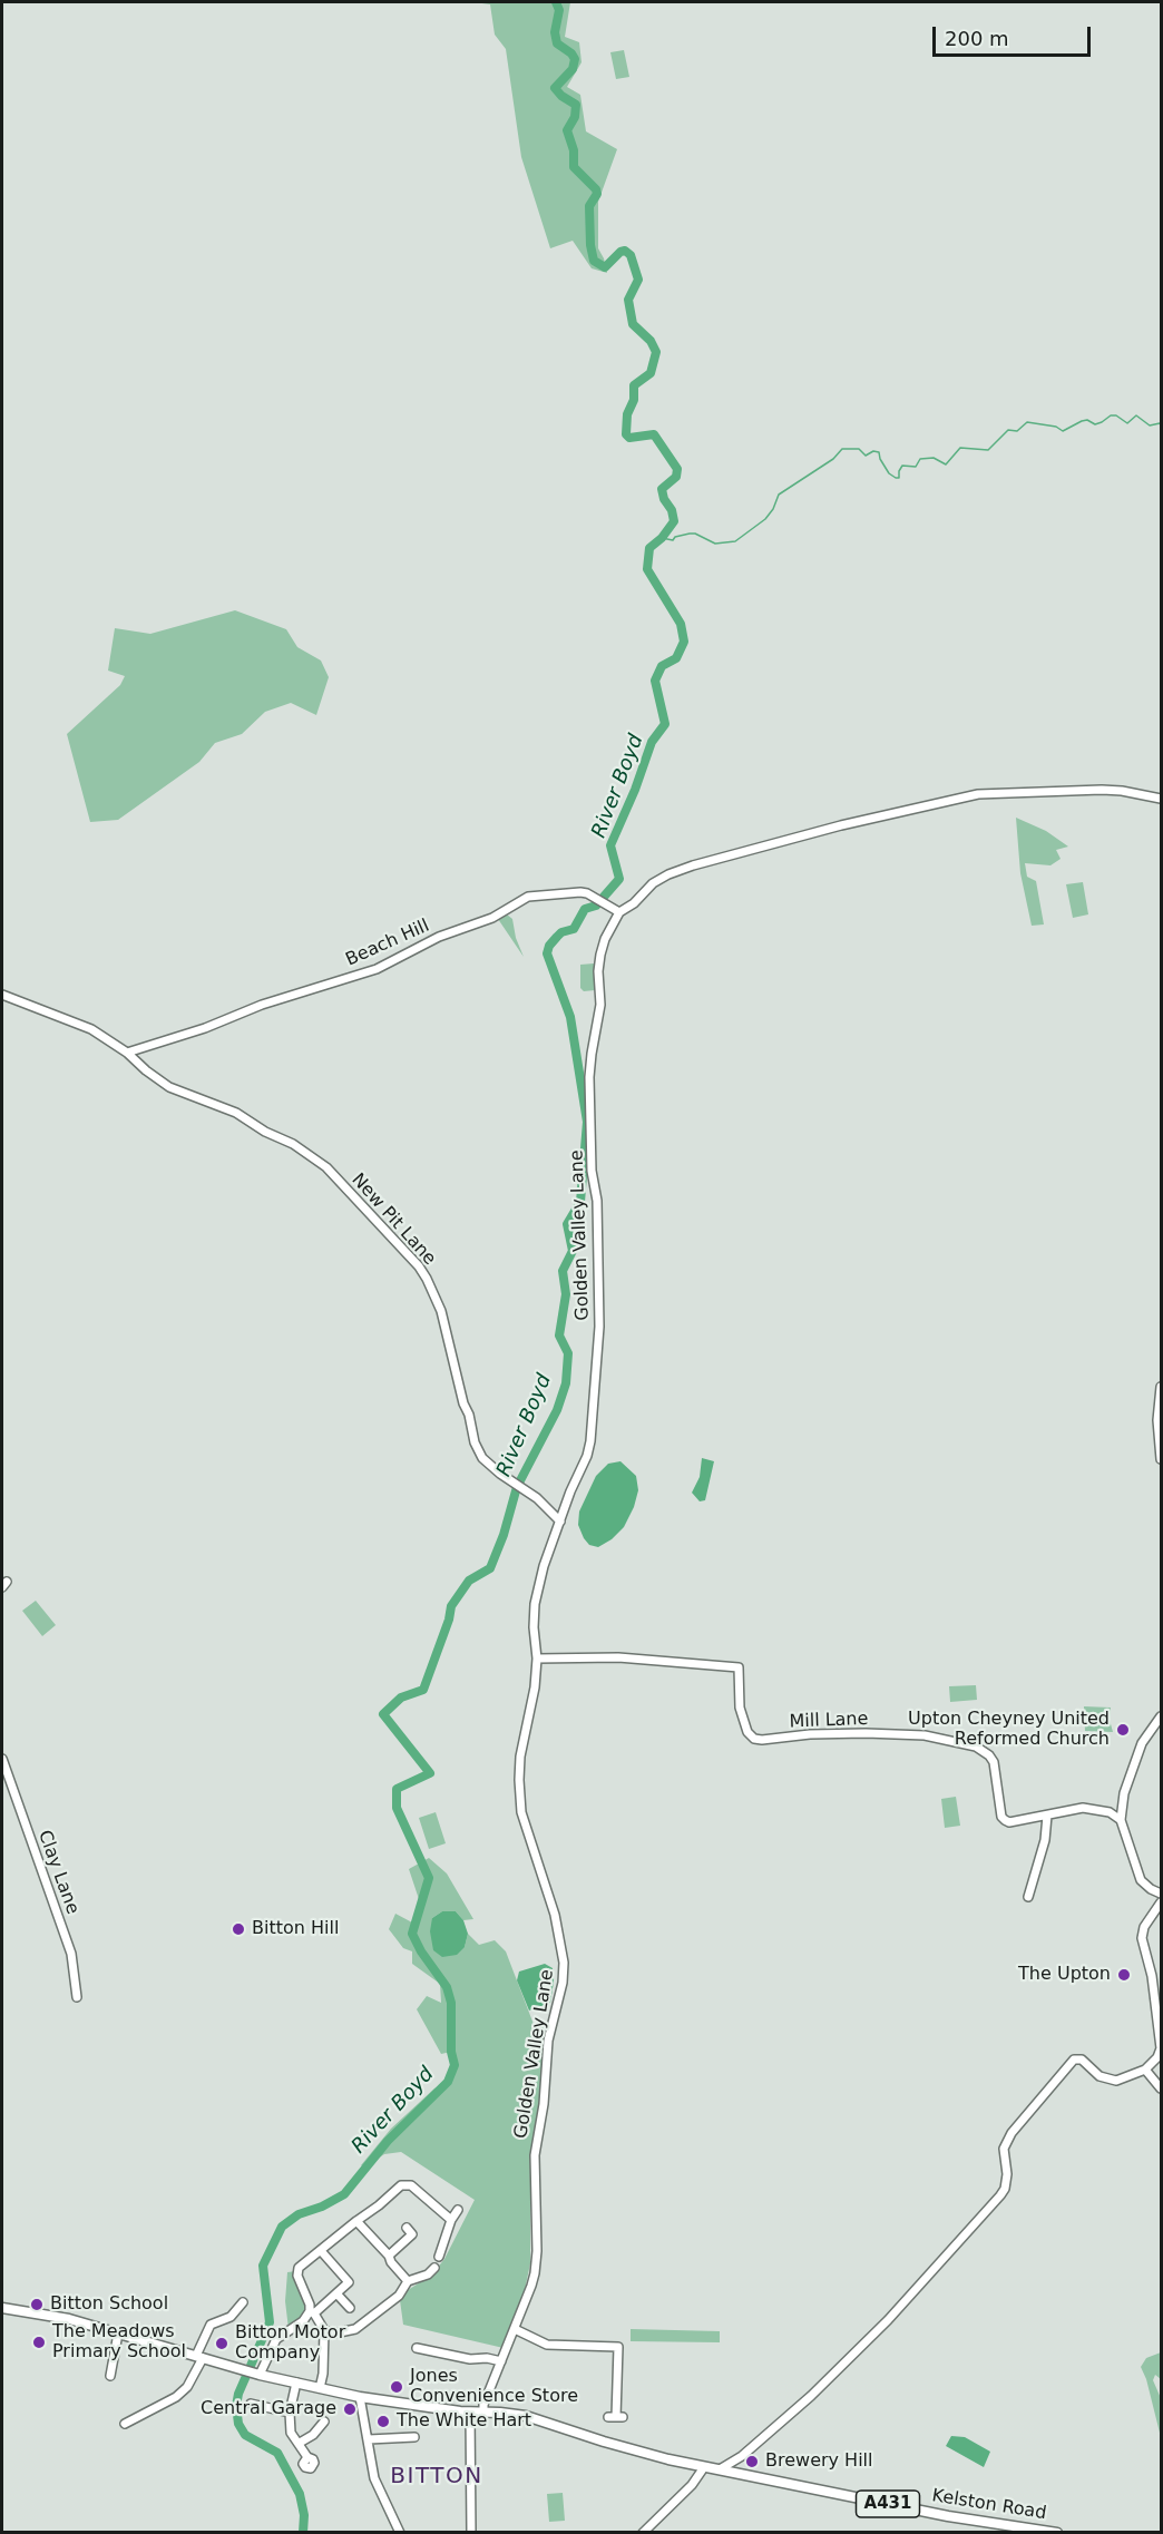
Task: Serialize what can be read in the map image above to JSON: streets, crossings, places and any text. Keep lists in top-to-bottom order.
{
  "streets": {
    "main road": ["A431", "Kelston Road"],
    "street": [
      "Beach Hill",
      "New Pit Lane",
      "Golden Valley Lane",
      "Mill Lane",
      "Clay Lane"
    ]
  },
  "crossings": [
    ["Beach Hill", "New Pit Lane"],
    ["Beach Hill", "Golden Valley Lane"],
    ["New Pit Lane", "Golden Valley Lane"],
    ["Golden Valley Lane", "Mill Lane"],
    ["Golden Valley Lane", "A431"],
    ["A431", "Kelston Road"]
  ],
  "districts": ["BITTON"],
  "water": ["River Boyd"],
  "places": [
    "Upton Cheyney United Reformed Church",
    "Bitton Hill",
    "The Upton",
    "Bitton School",
    "The Meadows Primary School",
    "Bitton Motor Company",
    "Jones Convenience Store",
    "Central Garage",
    "The White Hart",
    "Brewery Hill"
  ],
  "scale_bar": "200 m"
}
